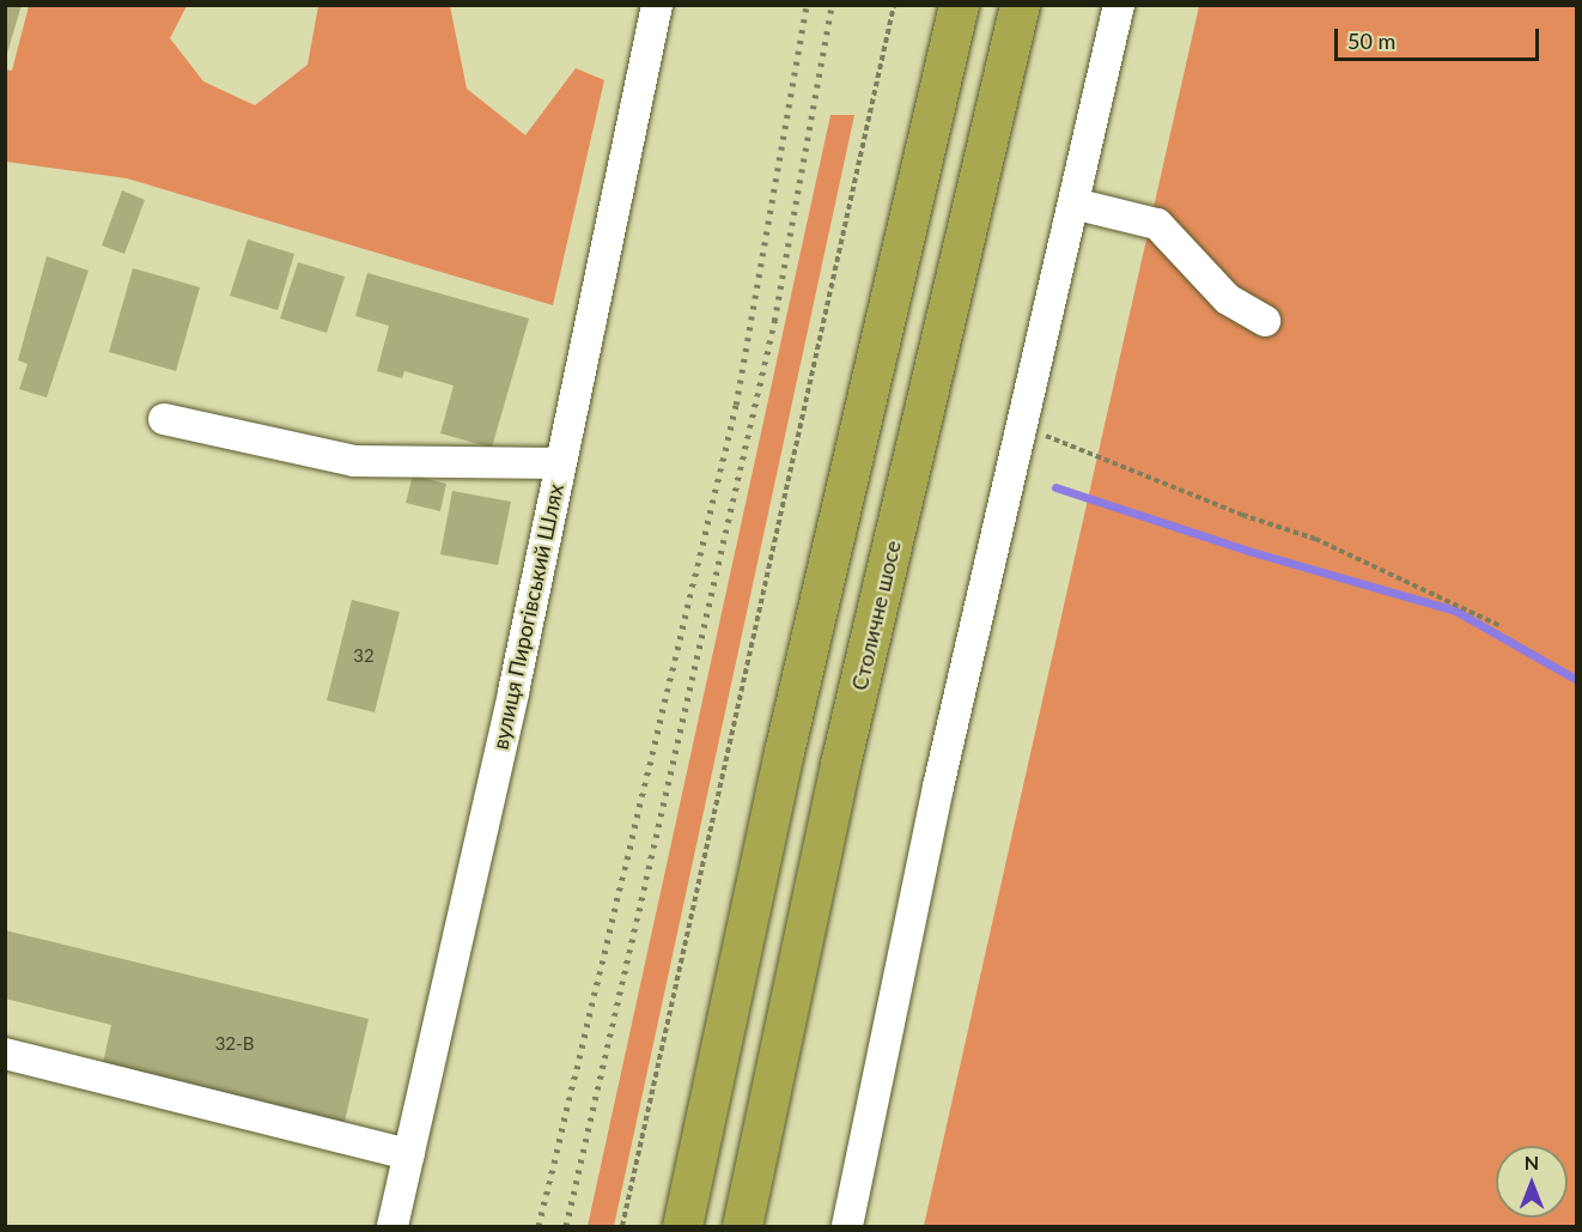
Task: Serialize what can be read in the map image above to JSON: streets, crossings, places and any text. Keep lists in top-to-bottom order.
{
  "streets": {
    "highway": ["Столичне шосе"],
    "street": ["вулиця Пирогівський Шлях"]
  },
  "house_numbers": ["32", "32-В"],
  "scale_bar": "50 m",
  "north": "top"
}
